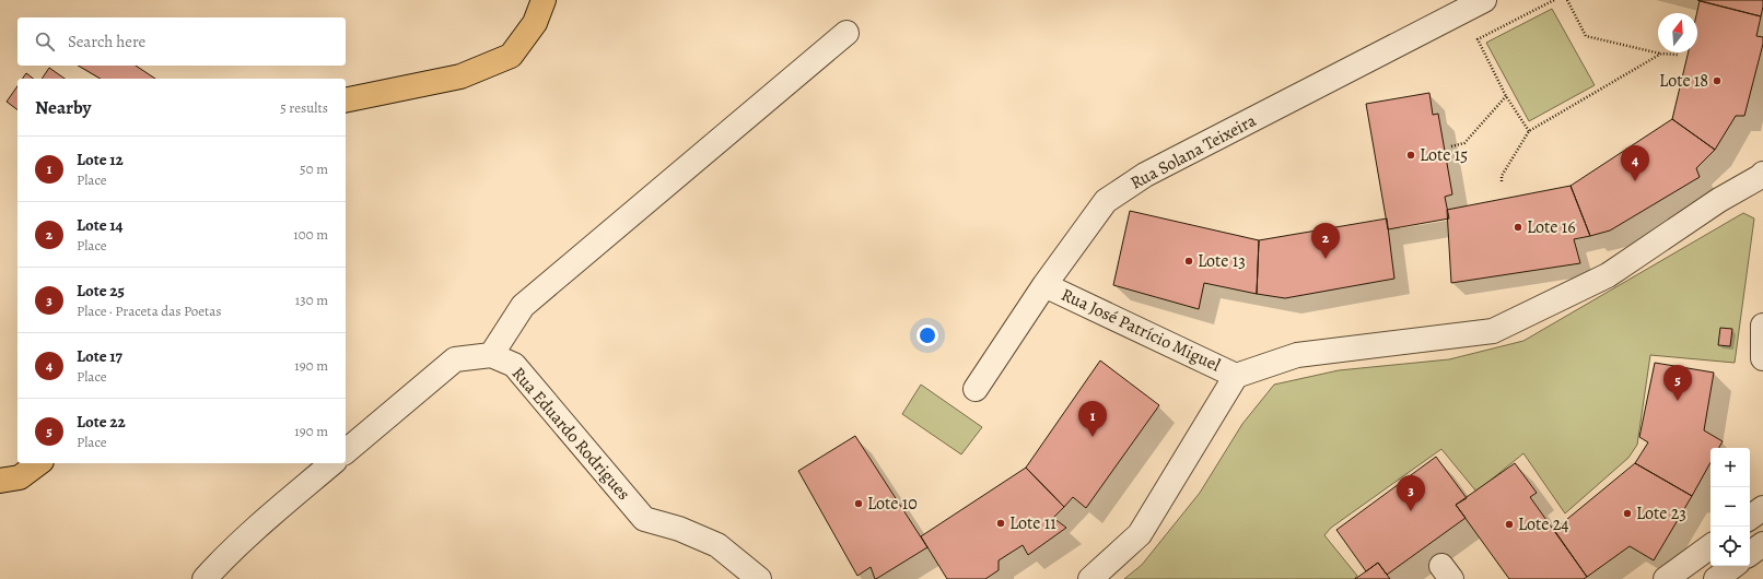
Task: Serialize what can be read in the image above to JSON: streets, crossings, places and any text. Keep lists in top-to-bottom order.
{
  "streets": {
    "street": ["Rua Solana Teixeira", "Rua José Patrício Miguel", "Rua Eduardo Rodrigues"]
  },
  "crossings": [
    ["Rua Solana Teixeira", "Rua José Patrício Miguel"]
  ],
  "places": [
    "Lote 18",
    "Lote 15",
    "Lote 16",
    "Lote 13",
    "Lote 10",
    "Lote 23",
    "Lote 11",
    "Lote 24"
  ],
  "north": "top",
  "page": {
    "search": "Search here",
    "heading": ["Nearby", "5 results"],
    "list": [
      {
        "mark": "1",
        "name": "Lote 12",
        "note": "Place",
        "value": "50 m"
      },
      {
        "mark": "2",
        "name": "Lote 14",
        "note": "Place",
        "value": "100 m"
      },
      {
        "mark": "3",
        "name": "Lote 25",
        "note": "Place · Praceta das Poetas",
        "value": "130 m"
      },
      {
        "mark": "4",
        "name": "Lote 17",
        "note": "Place",
        "value": "190 m"
      },
      {
        "mark": "5",
        "name": "Lote 22",
        "note": "Place",
        "value": "190 m"
      }
    ],
    "pins": [
      "4",
      "2",
      "5",
      "1",
      "3"
    ],
    "map_buttons": ["+", "−"]
  }
}
